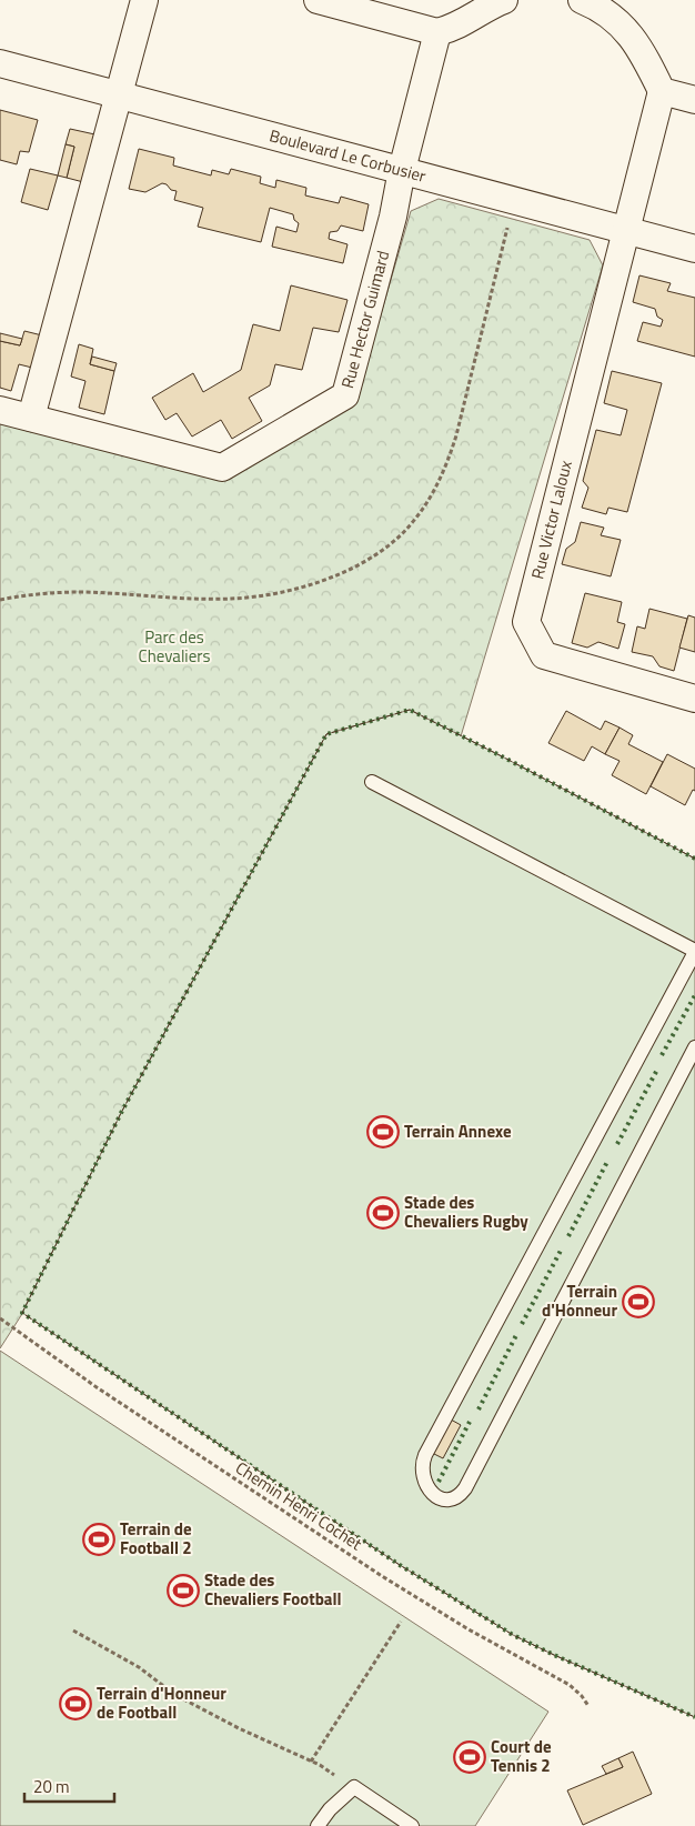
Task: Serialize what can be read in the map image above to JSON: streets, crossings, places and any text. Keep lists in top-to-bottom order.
{
  "streets": {
    "street": ["Boulevard Le Corbusier", "Rue Hector Guimard", "Rue Victor Laloux"],
    "path": ["Chemin Henri Cochet"]
  },
  "crossings": [
    ["Boulevard Le Corbusier", "Rue Hector Guimard"],
    ["Boulevard Le Corbusier", "Rue Victor Laloux"]
  ],
  "parks": ["Parc des Chevaliers"],
  "places": {
    "sports": [
      "Terrain Annexe",
      "Stade des Chevaliers Rugby",
      "Terrain d'Honneur",
      "Terrain de Football 2",
      "Stade des Chevaliers Football",
      "Terrain d'Honneur de Football",
      "Court de Tennis 2"
    ]
  },
  "scale_bar": "20 m"
}
